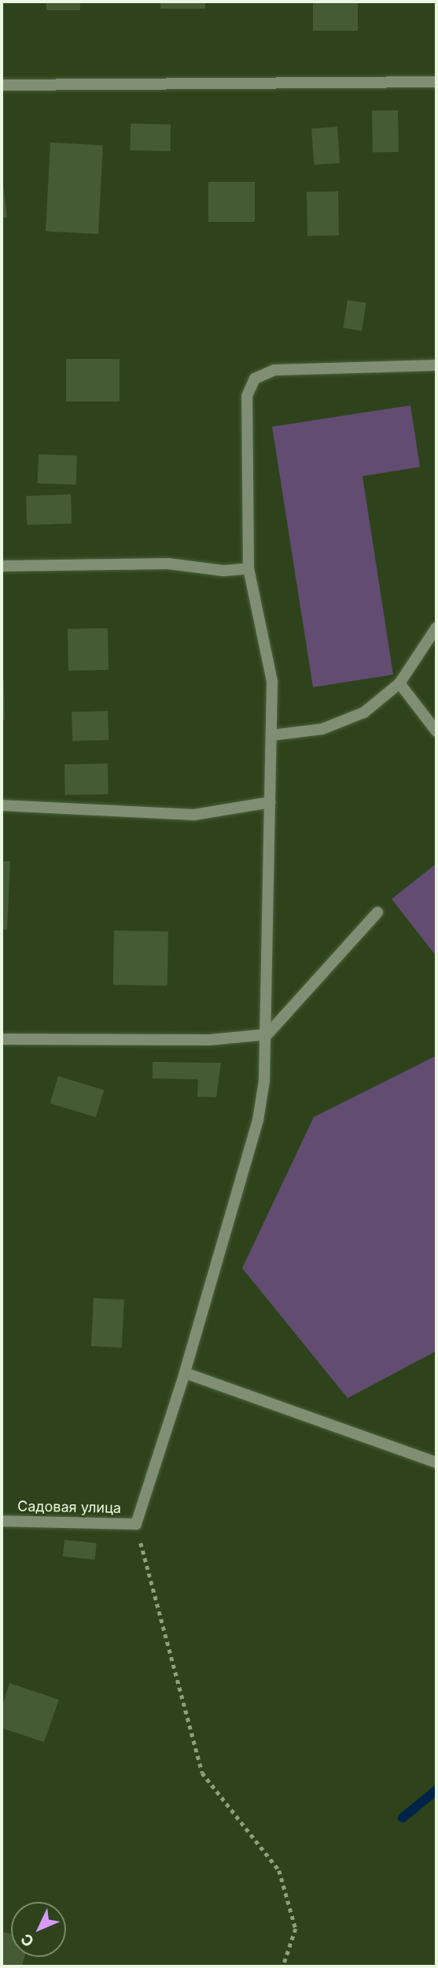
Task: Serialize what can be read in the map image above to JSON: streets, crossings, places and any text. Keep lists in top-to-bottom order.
{
  "streets": {
    "street": ["Садовая улица"]
  },
  "north": "bottom left"
}
